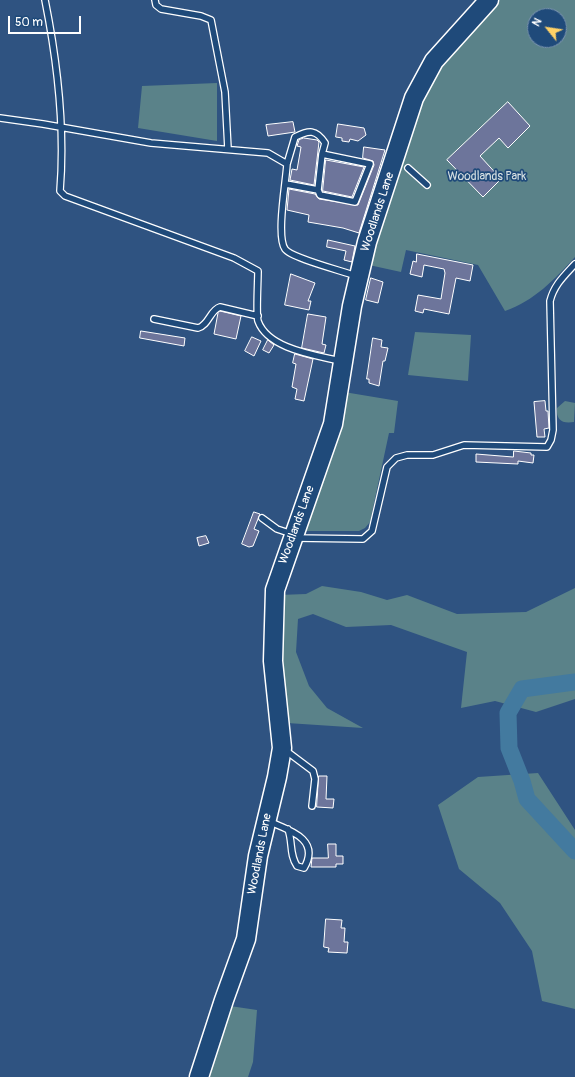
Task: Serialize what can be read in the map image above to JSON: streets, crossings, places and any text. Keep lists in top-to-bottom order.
{
  "streets": {
    "main road": ["Woodlands Lane"]
  },
  "parks": ["Woodlands Park"],
  "scale_bar": "50 m",
  "north": "top left"
}
